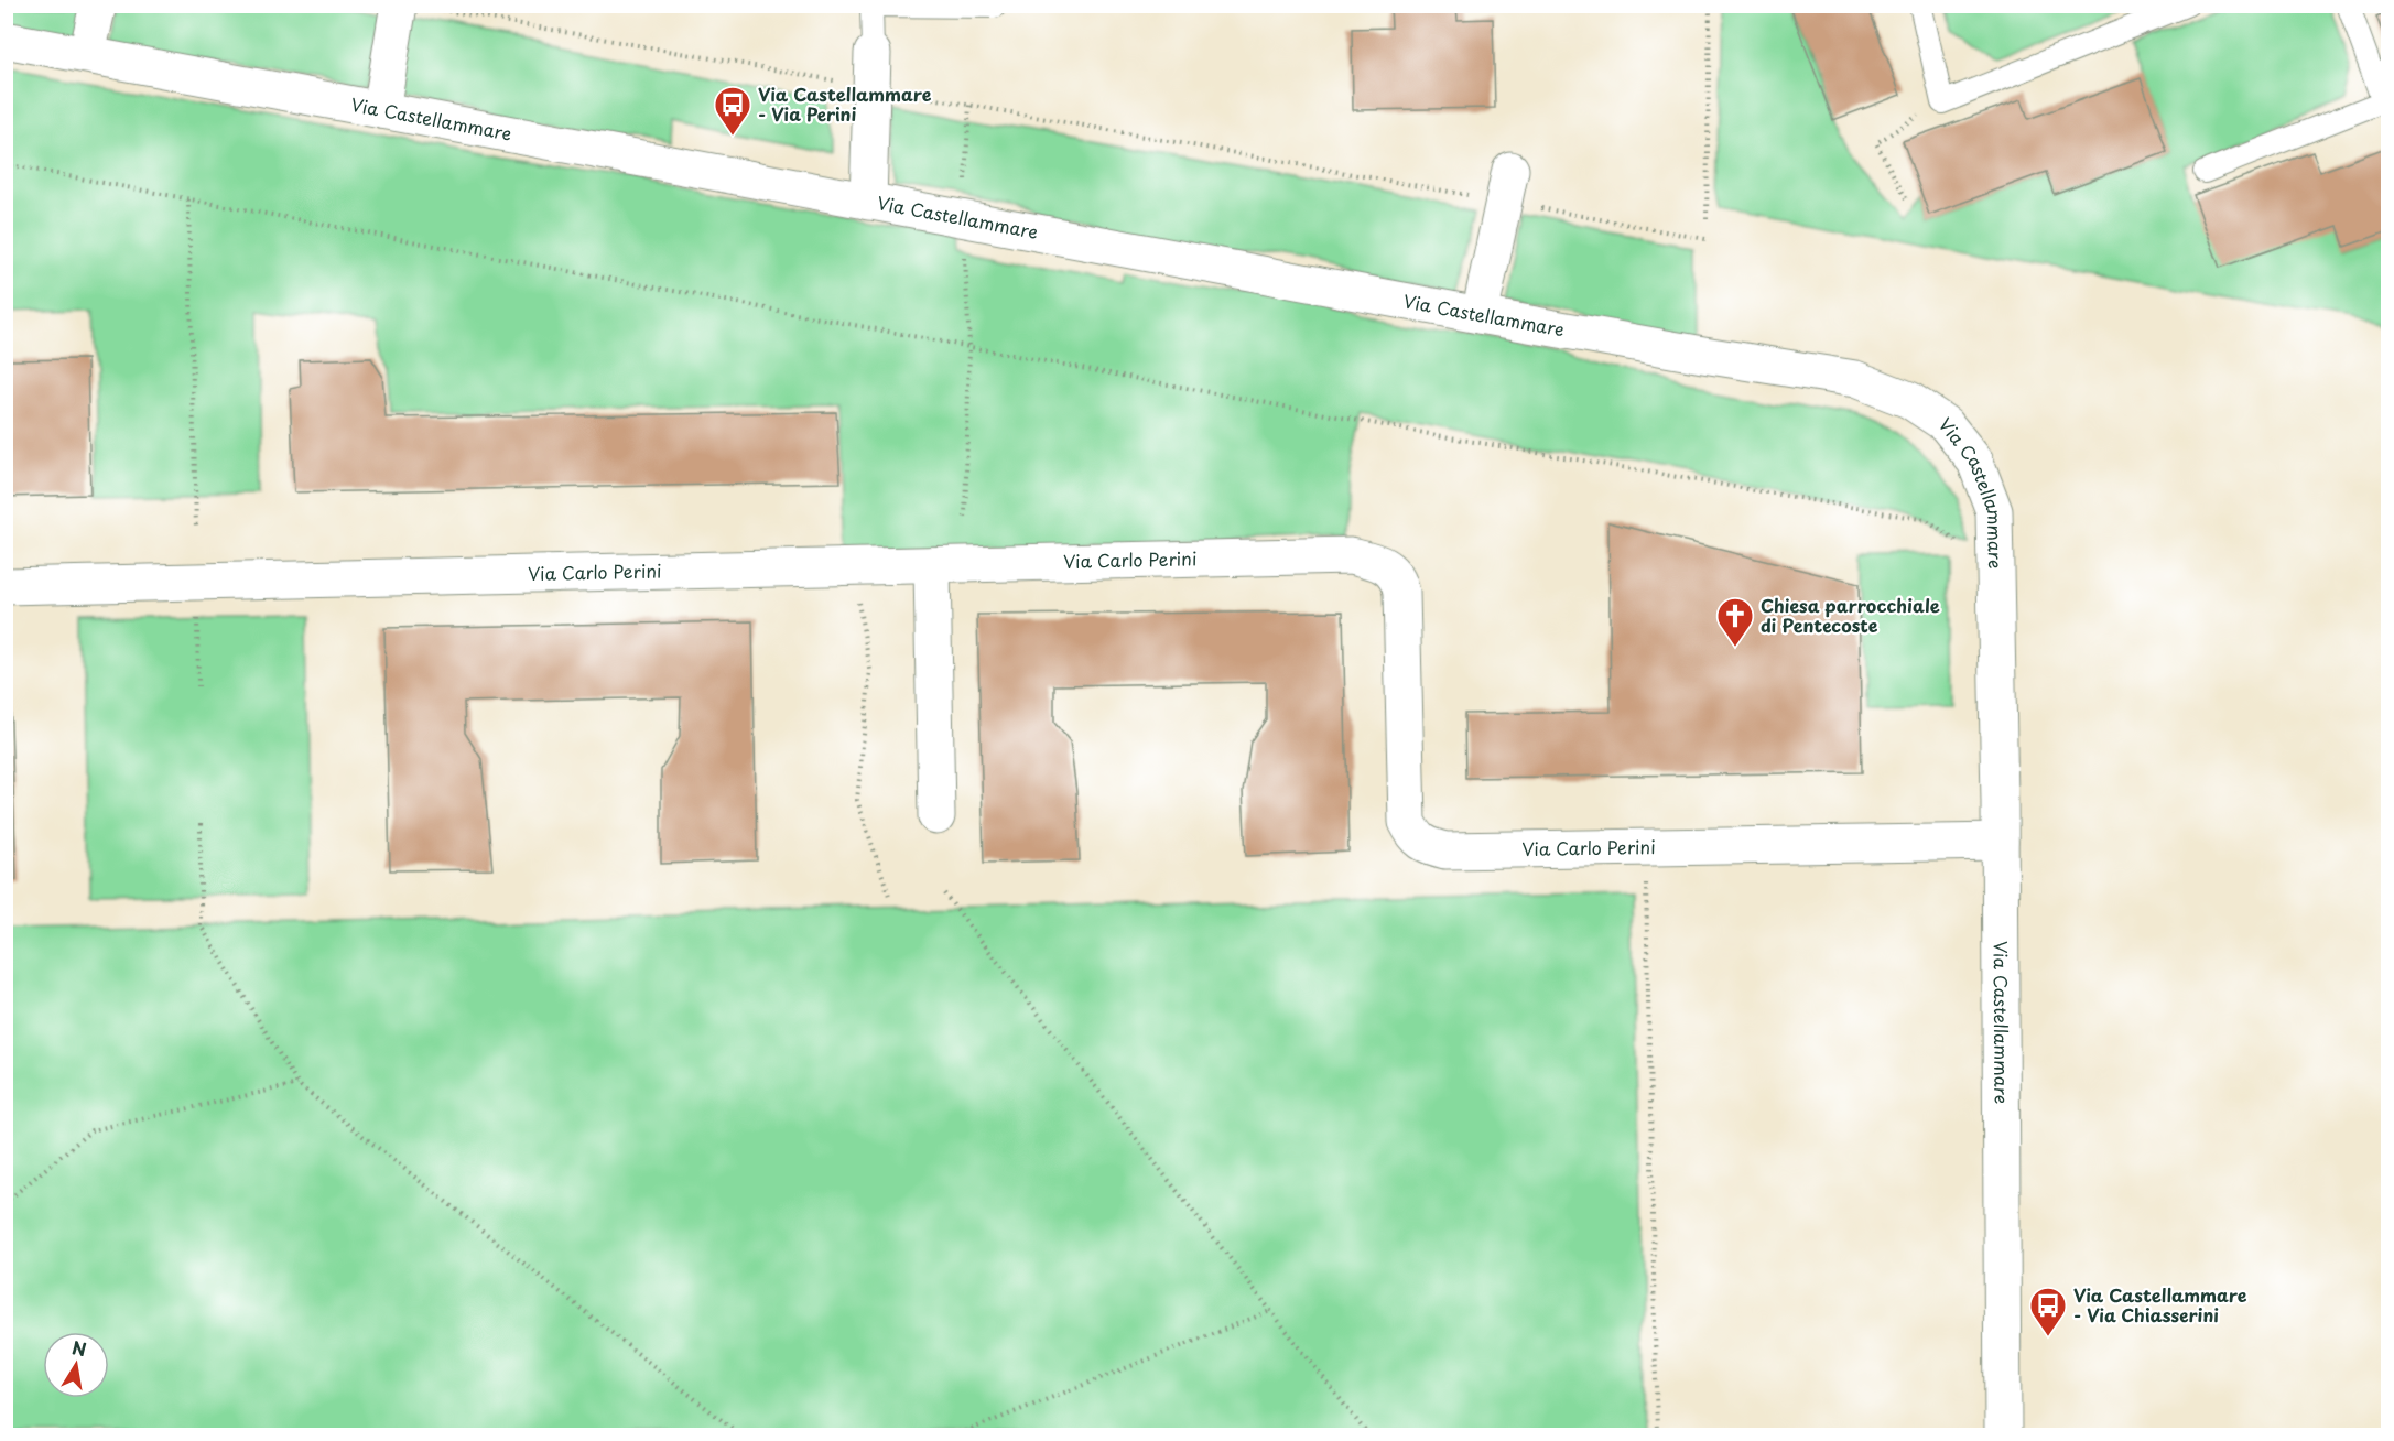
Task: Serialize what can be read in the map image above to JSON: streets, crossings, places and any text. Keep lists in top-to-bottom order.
{
  "streets": {
    "street": ["Via Castellammare", "Via Carlo Perini"]
  },
  "crossings": [
    ["Via Castellammare", "Via Carlo Perini"]
  ],
  "places": {
    "bus stop": ["Via Castellammare - Via Perini", "Via Castellammare - Via Chiasserini"],
    "church": ["Chiesa parrocchiale di Pentecoste"]
  },
  "north": "top"
}
